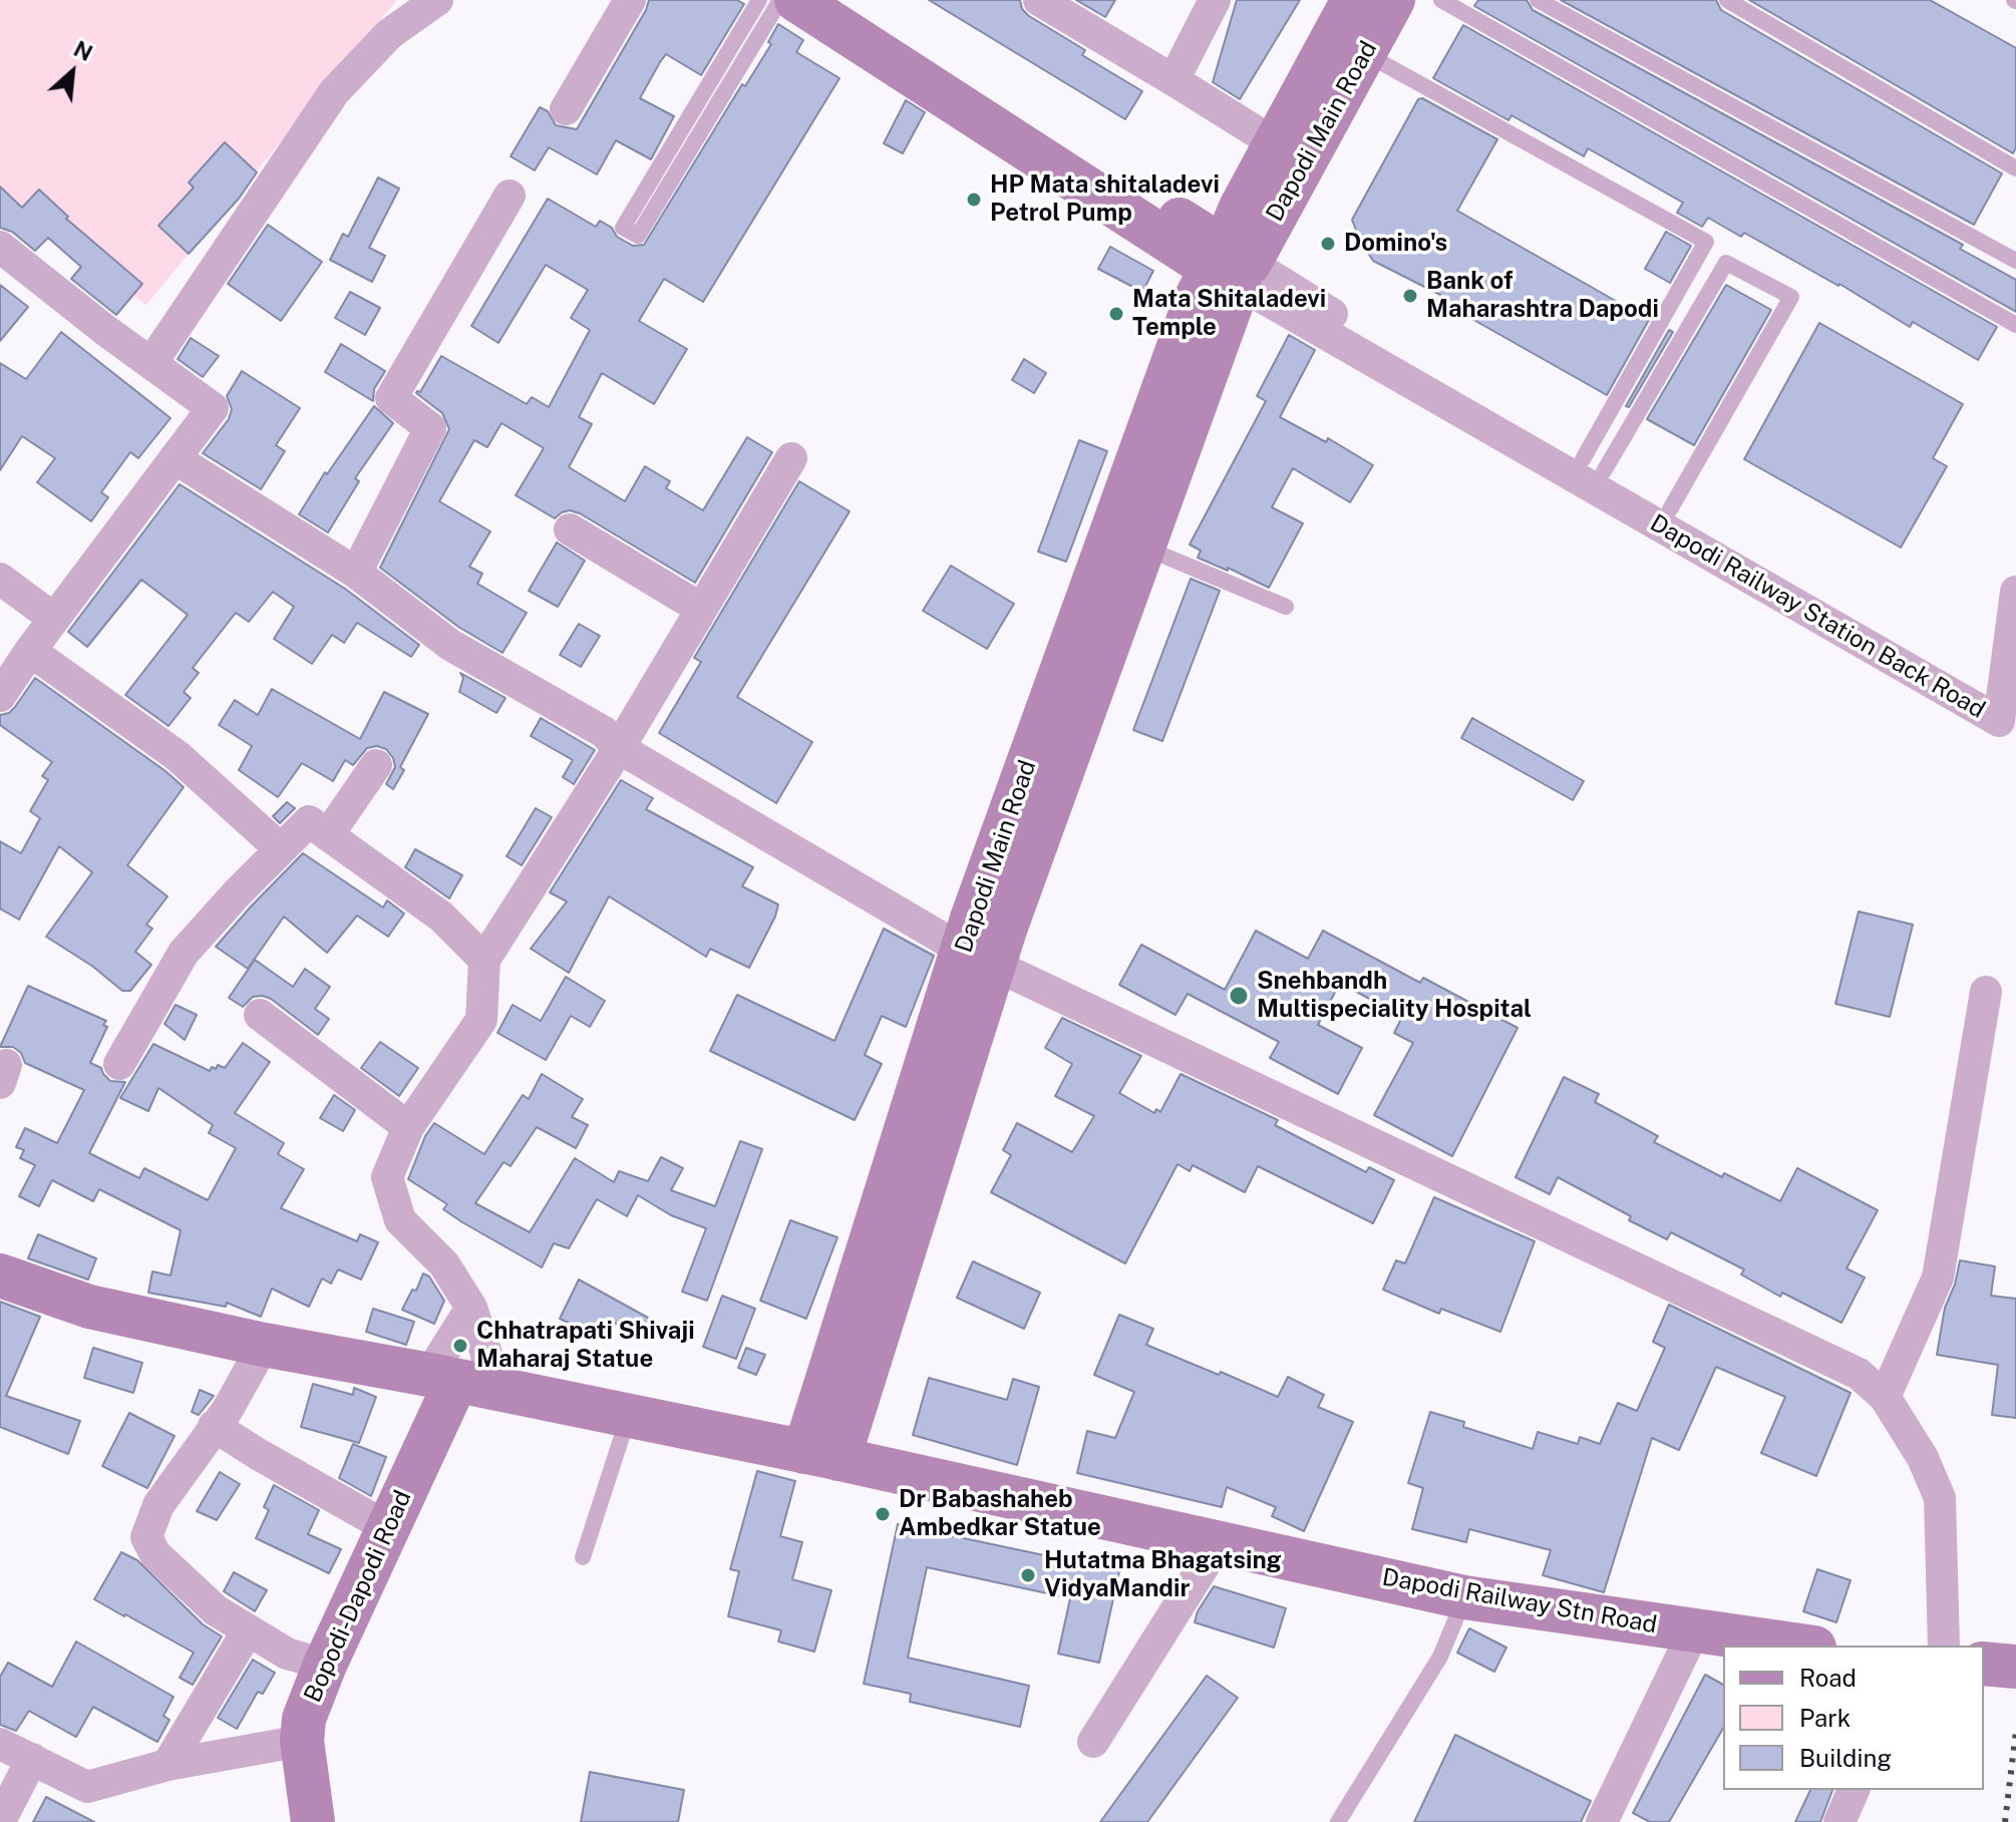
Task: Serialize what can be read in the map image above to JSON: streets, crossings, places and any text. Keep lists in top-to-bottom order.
{
  "streets": {
    "main road": ["Dapodi Main Road", "Bopodi-Dapodi Road", "Dapodi Railway Stn Road"],
    "street": ["Dapodi Railway Station Back Road"]
  },
  "crossings": [
    ["Dapodi Main Road", "Dapodi Railway Station Back Road"],
    ["Dapodi Main Road", "Dapodi Railway Stn Road"],
    ["Bopodi-Dapodi Road", "Dapodi Railway Stn Road"]
  ],
  "places": [
    "HP Mata shitaladevi Petrol Pump",
    "Domino's",
    "Bank of Maharashtra Dapodi",
    "Mata Shitaladevi Temple",
    "Snehbandh Multispeciality Hospital",
    "Chhatrapati Shivaji Maharaj Statue",
    "Dr Babashaheb Ambedkar Statue",
    "Hutatma Bhagatsing VidyaMandir"
  ],
  "legend": ["Road", "Park", "Building"],
  "north": "top right"
}
